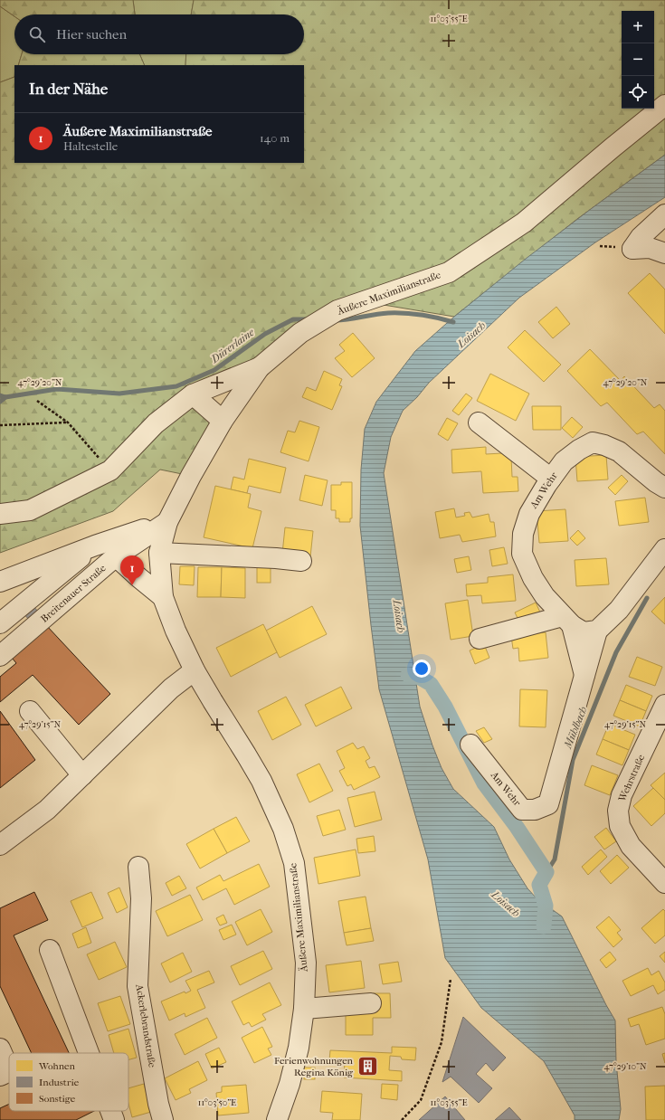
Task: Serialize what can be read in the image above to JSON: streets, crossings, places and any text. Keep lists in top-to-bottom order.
{
  "streets": {
    "street": [
      "Äußere Maximilianstraße",
      "Am Wehr",
      "Breitenauer Straße",
      "Wehrstraße",
      "Ackerlebrandstraße"
    ]
  },
  "crossings": [
    ["Äußere Maximilianstraße", "Breitenauer Straße"]
  ],
  "water": ["Loisach", "Dürerlaine", "Mühlbach"],
  "places": {
    "building": ["Ferienwohnungen Regina König"]
  },
  "legend": ["Wohnen", "Industrie", "Sonstige"],
  "page": {
    "map_buttons": ["+", "−"],
    "search": "Hier suchen",
    "heading": "In der Nähe",
    "list": [
      {
        "mark": "1",
        "name": "Äußere Maximilianstraße",
        "note": "Haltestelle",
        "value": "140 m"
      }
    ],
    "pins": "1"
  },
  "coordinates": [
    "11°03'55\"E",
    "47°29'20\"N",
    "47°29'15\"N",
    "47°29'10\"N",
    "11°03'50\"E"
  ]
}
